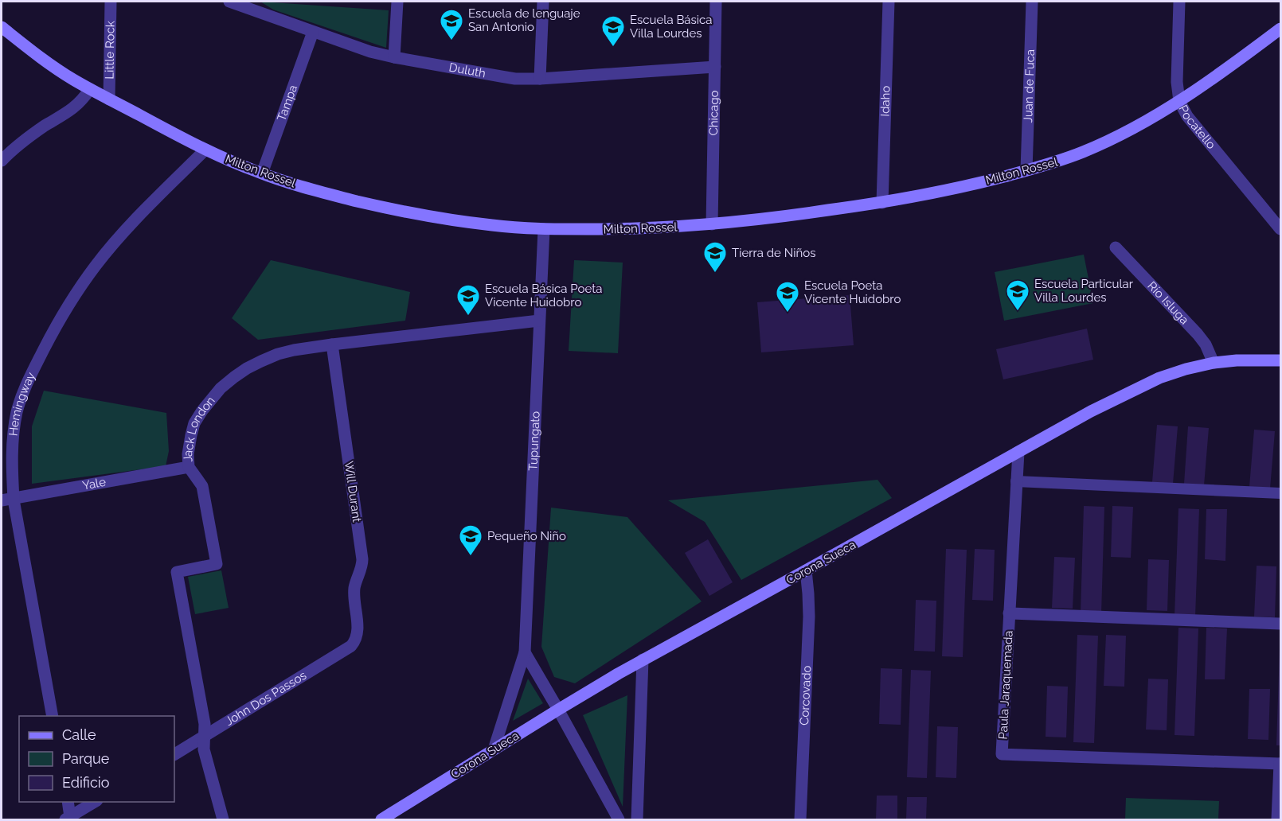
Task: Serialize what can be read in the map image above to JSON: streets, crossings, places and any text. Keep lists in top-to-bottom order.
{
  "streets": {
    "street": [
      "Little Rock",
      "Duluth",
      "Juan de Fuca",
      "Idaho",
      "Tampa",
      "Chicago",
      "Pocatello",
      "Milton Rossel",
      "Río Isluga",
      "Hemingway",
      "Jack London",
      "Tupungato",
      "Yale",
      "Will Durant",
      "Corona Sueca",
      "Paula Jaraquemada",
      "Corcovado",
      "John Dos Passos"
    ]
  },
  "crossings": [
    ["Little Rock", "Milton Rossel"],
    ["Duluth", "Tampa"],
    ["Duluth", "Chicago"],
    ["Juan de Fuca", "Milton Rossel"],
    ["Idaho", "Milton Rossel"],
    ["Tampa", "Milton Rossel"],
    ["Chicago", "Milton Rossel"],
    ["Pocatello", "Milton Rossel"],
    ["Milton Rossel", "Hemingway"],
    ["Milton Rossel", "Tupungato"],
    ["Río Isluga", "Corona Sueca"],
    ["Hemingway", "Yale"],
    ["Jack London", "Tupungato"],
    ["Jack London", "Yale"],
    ["Jack London", "Will Durant"],
    ["Jack London", "John Dos Passos"],
    ["Tupungato", "Corona Sueca"],
    ["Will Durant", "John Dos Passos"],
    ["Corona Sueca", "Paula Jaraquemada"],
    ["Corona Sueca", "Corcovado"]
  ],
  "places": {
    "school or university": [
      "Escuela de lenguaje San Antonio",
      "Escuela Básica Villa Lourdes",
      "Tierra de Niños",
      "Escuela Particular Villa Lourdes",
      "Escuela Poeta Vicente Huidobro",
      "Escuela Básica Poeta Vicente Huidobro",
      "Pequeño Niño"
    ]
  },
  "legend": ["Calle", "Parque", "Edificio"]
}
